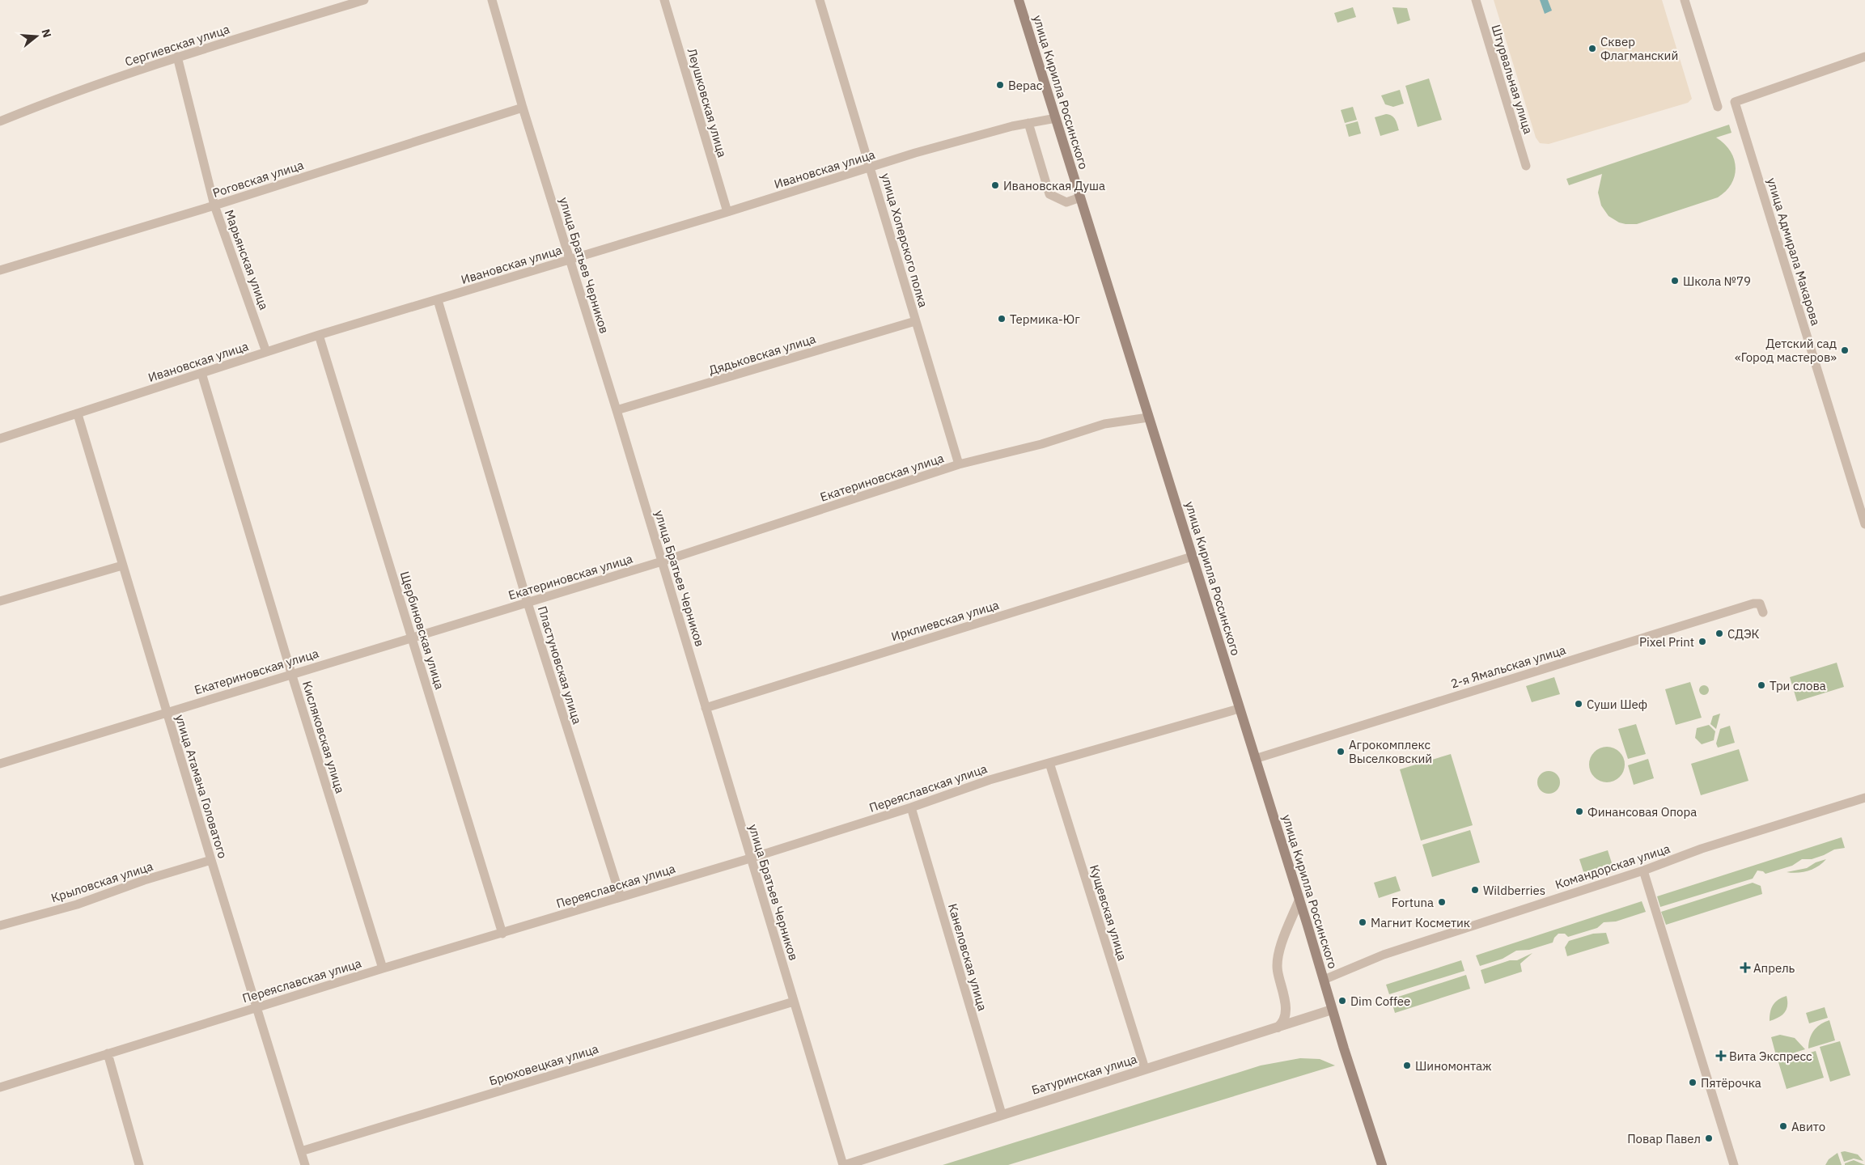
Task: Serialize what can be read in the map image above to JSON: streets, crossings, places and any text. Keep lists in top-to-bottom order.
{
  "streets": {
    "main road": ["улица Кирилла Россинского"],
    "street": [
      "Сергиевская улица",
      "Штурвальная улица",
      "Леушковская улица",
      "Ивановская улица",
      "Роговская улица",
      "улица Хоперского полка",
      "улица Адмирала Макарова",
      "Марьянская улица",
      "улица Братьев Черников",
      "Дядьковская улица",
      "Екатериновская улица",
      "Ирклиевская улица",
      "Щербиновская улица",
      "Пластуновская улица",
      "2-я Ямальская улица",
      "Кисляковская улица",
      "улица Атамана Головатого",
      "Переяславская улица",
      "Командорская улица",
      "Крыловская улица",
      "Кущевская улица",
      "Канеловская улица",
      "Брюховецкая улица",
      "Батуринская улица"
    ]
  },
  "crossings": [
    ["Сергиевская улица", "Марьянская улица"],
    ["улица Кирилла Россинского", "Ивановская улица"],
    ["улица Кирилла Россинского", "Екатериновская улица"],
    ["улица Кирилла Россинского", "Ирклиевская улица"],
    ["улица Кирилла Россинского", "2-я Ямальская улица"],
    ["улица Кирилла Россинского", "Переяславская улица"],
    ["улица Кирилла Россинского", "Командорская улица"],
    ["улица Кирилла Россинского", "Батуринская улица"],
    ["Леушковская улица", "Ивановская улица"],
    ["Ивановская улица", "улица Хоперского полка"],
    ["Ивановская улица", "Марьянская улица"],
    ["Ивановская улица", "улица Братьев Черников"],
    ["Ивановская улица", "Щербиновская улица"],
    ["Ивановская улица", "Пластуновская улица"],
    ["Ивановская улица", "Кисляковская улица"],
    ["Ивановская улица", "улица Атамана Головатого"],
    ["Роговская улица", "Марьянская улица"],
    ["Роговская улица", "улица Братьев Черников"],
    ["улица Хоперского полка", "Дядьковская улица"],
    ["улица Хоперского полка", "Екатериновская улица"],
    ["улица Братьев Черников", "Дядьковская улица"],
    ["улица Братьев Черников", "Екатериновская улица"],
    ["улица Братьев Черников", "Ирклиевская улица"],
    ["улица Братьев Черников", "Переяславская улица"],
    ["улица Братьев Черников", "Брюховецкая улица"],
    ["улица Братьев Черников", "Батуринская улица"],
    ["Екатериновская улица", "Щербиновская улица"],
    ["Екатериновская улица", "Пластуновская улица"],
    ["Екатериновская улица", "Кисляковская улица"],
    ["Екатериновская улица", "улица Атамана Головатого"],
    ["Щербиновская улица", "Переяславская улица"],
    ["Пластуновская улица", "Переяславская улица"],
    ["Кисляковская улица", "Переяславская улица"],
    ["улица Атамана Головатого", "Переяславская улица"],
    ["улица Атамана Головатого", "Крыловская улица"],
    ["улица Атамана Головатого", "Брюховецкая улица"],
    ["Переяславская улица", "Кущевская улица"],
    ["Переяславская улица", "Канеловская улица"],
    ["Кущевская улица", "Батуринская улица"],
    ["Канеловская улица", "Батуринская улица"]
  ],
  "places": {
    "other": [
      "Сквер Флагманский",
      "Верас",
      "Ивановская Душа",
      "Школа №79",
      "Термика-Юг",
      "Детский сад «Город мастеров»",
      "СДЭК",
      "Pixel Print",
      "Три слова",
      "Суши Шеф",
      "Агрокомплекс Выселковский",
      "Финансовая Опора",
      "Wildberries",
      "Fortuna",
      "Магнит Косметик",
      "Dim Coffee",
      "Шиномонтаж",
      "Пятёрочка",
      "Авито",
      "Повар Павел"
    ],
    "health": ["Апрель", "Вита Экспресс"]
  },
  "north": "right"
}
